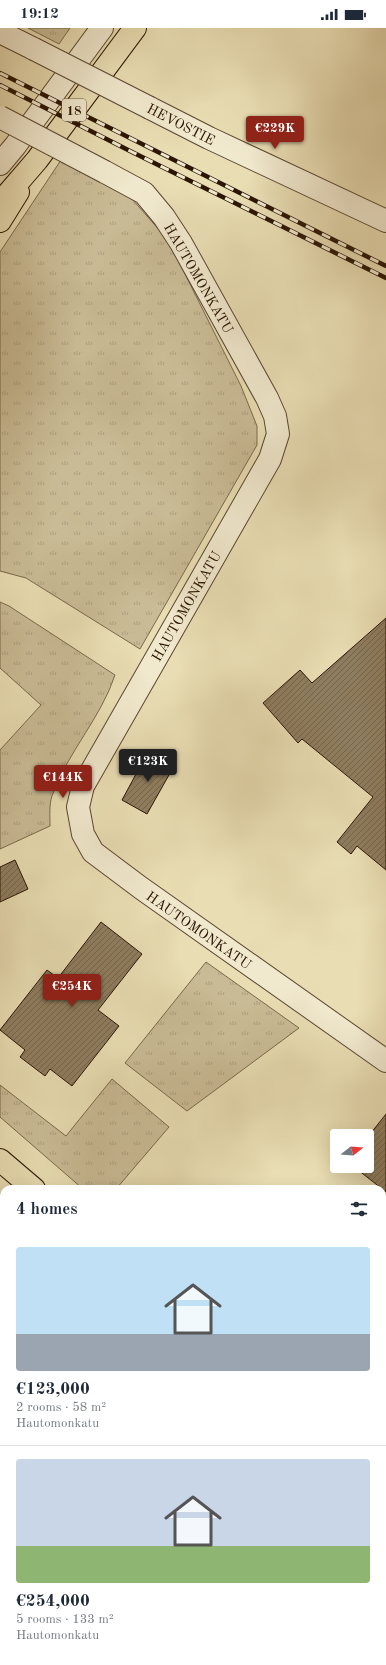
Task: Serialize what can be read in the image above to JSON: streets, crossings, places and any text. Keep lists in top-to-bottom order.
{
  "streets": {
    "highway": ["18"],
    "street": ["HEVOSTIE", "HAUTOMONKATU"]
  },
  "north": "right",
  "page": {
    "status": "19:12",
    "price": [
      "€229K",
      "€123K",
      "€144K",
      "€254K"
    ],
    "heading": "4 homes",
    "list": [
      {
        "name": "€123,000",
        "note": "2 rooms · 58 m² · Hautomonkatu"
      },
      {
        "name": "€254,000",
        "note": "5 rooms · 133 m² · Hautomonkatu"
      }
    ]
  }
}
